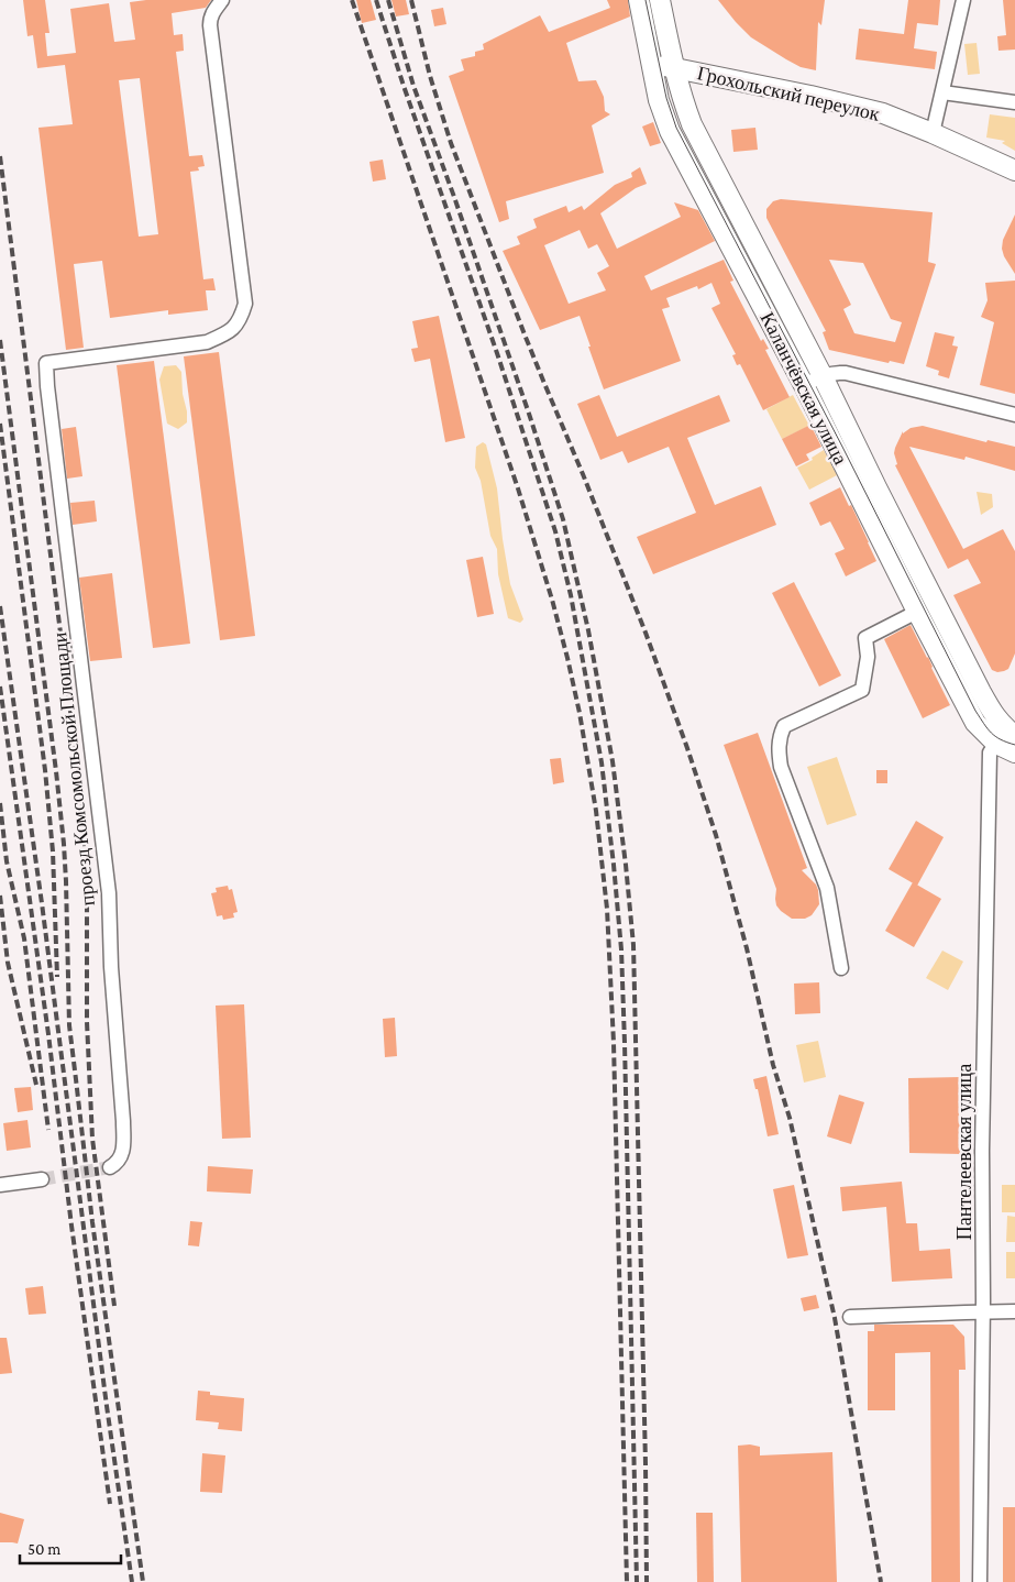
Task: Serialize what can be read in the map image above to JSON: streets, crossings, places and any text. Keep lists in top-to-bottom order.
{
  "streets": {
    "main road": ["Грохольский переулок", "Каланчёвская улица"],
    "street": ["проезд Комсомольской Площади", "Пантелеевская улица"]
  },
  "crossings": [
    ["Грохольский переулок", "Каланчёвская улица"],
    ["Каланчёвская улица", "Пантелеевская улица"]
  ],
  "scale_bar": "50 m"
}
